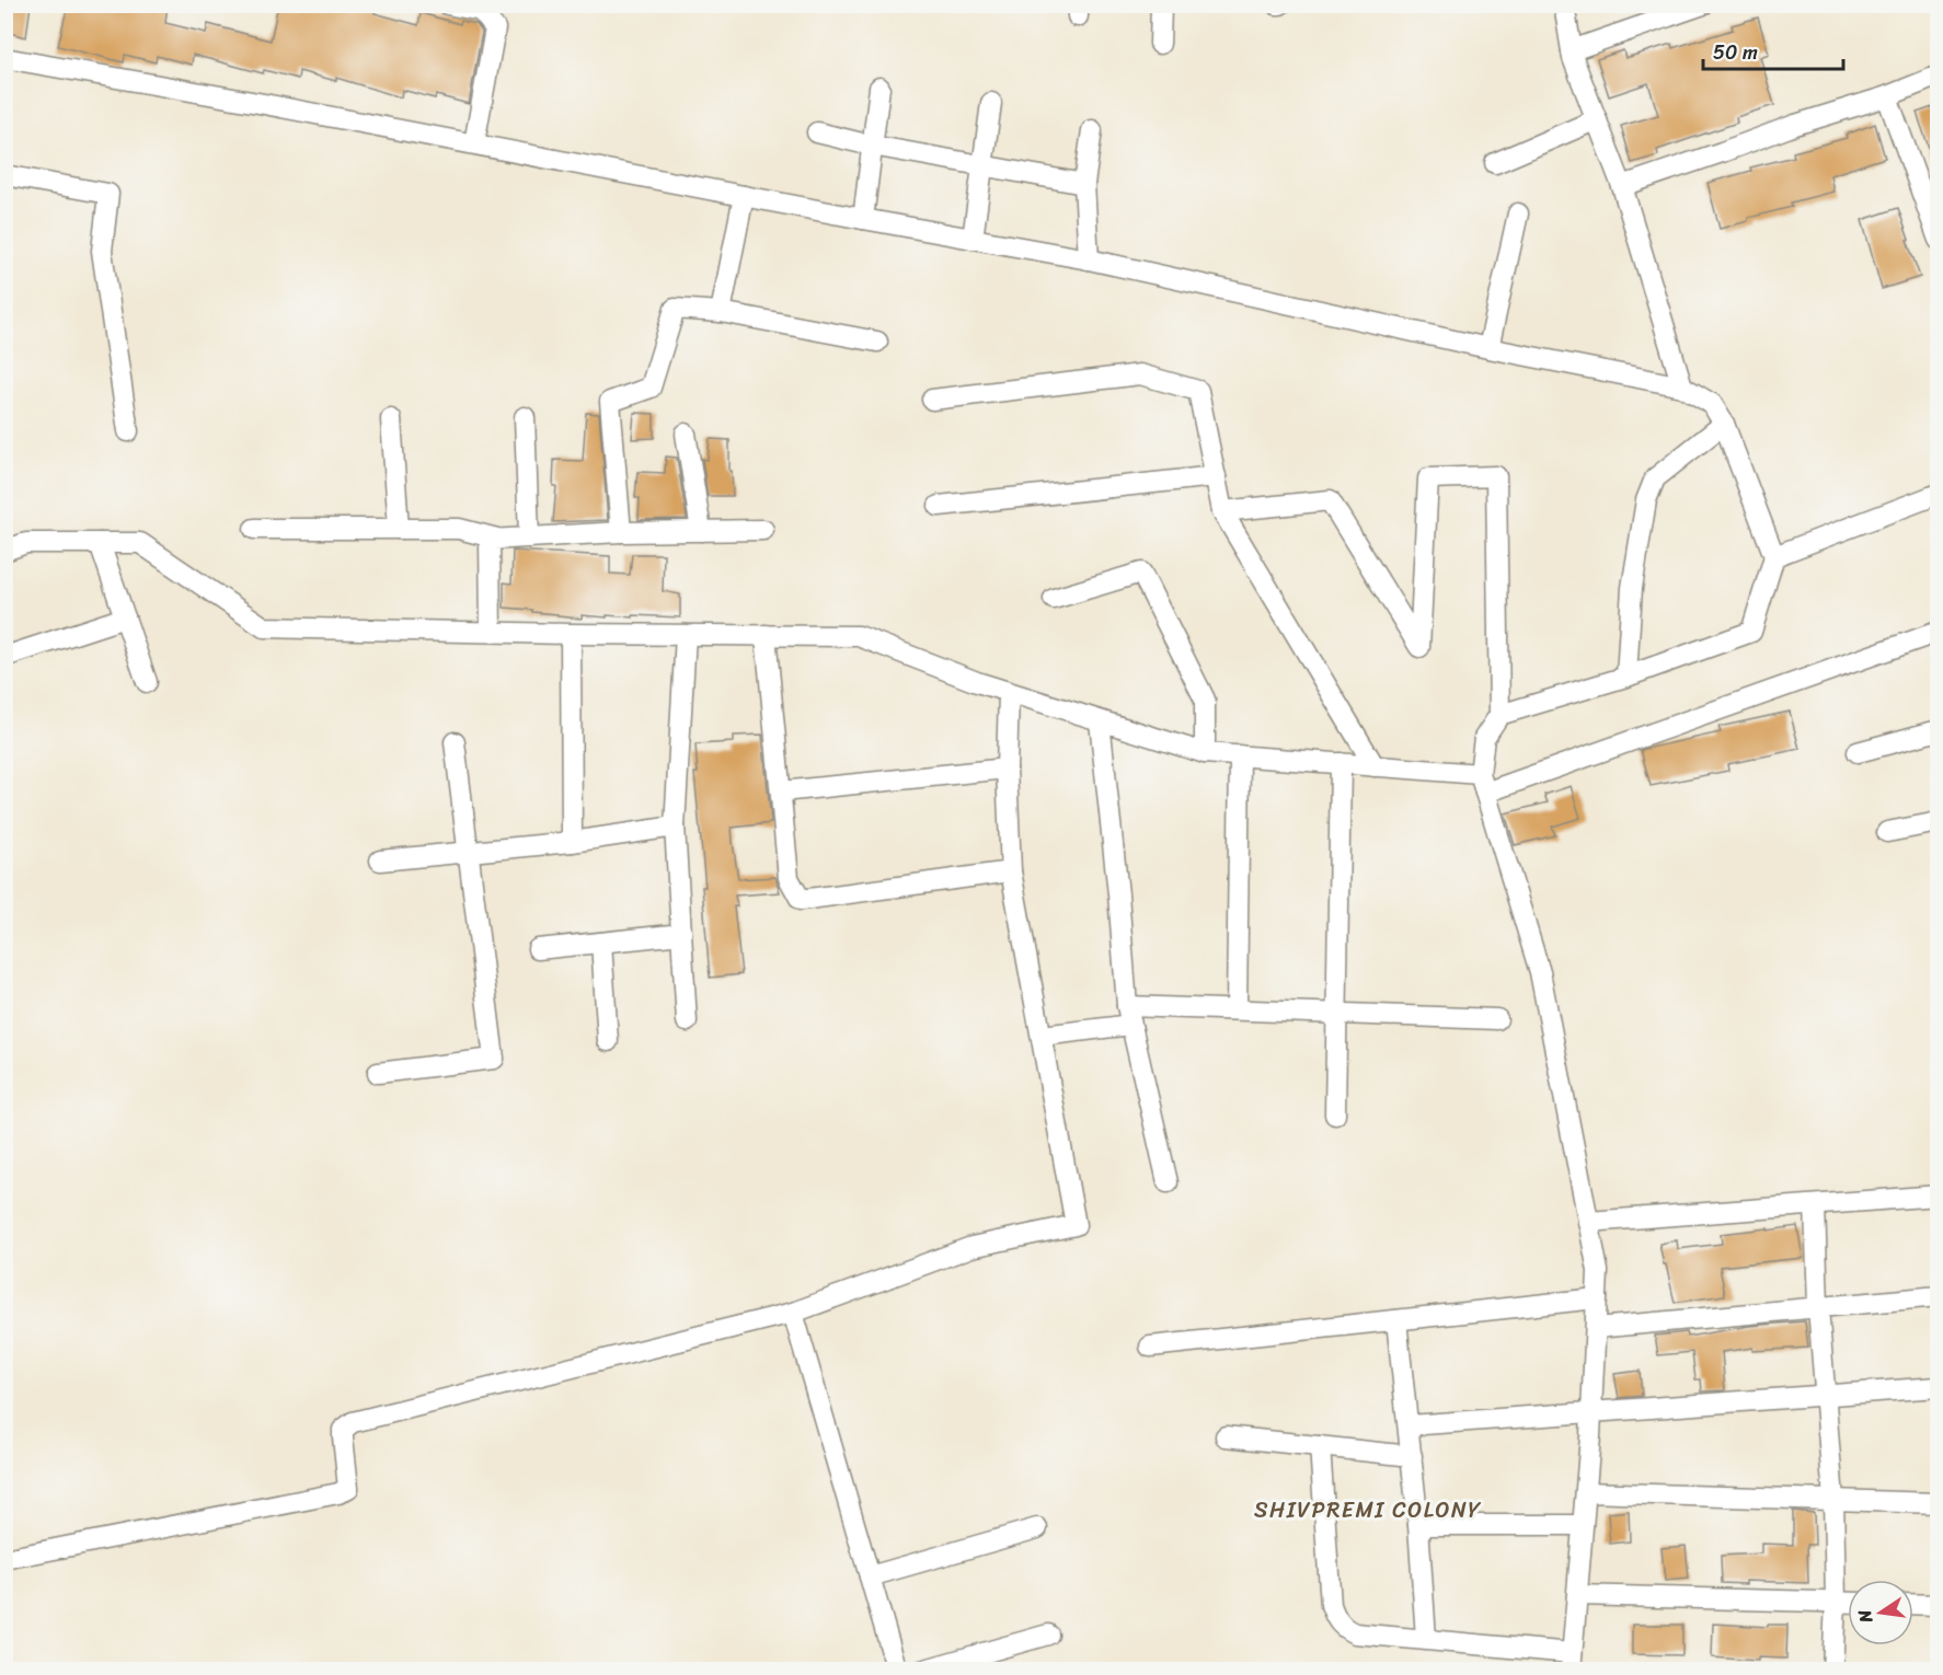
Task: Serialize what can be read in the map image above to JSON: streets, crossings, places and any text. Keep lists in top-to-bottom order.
{
  "districts": ["SHIVPREMI COLONY"],
  "scale_bar": "50 m",
  "north": "left"
}
